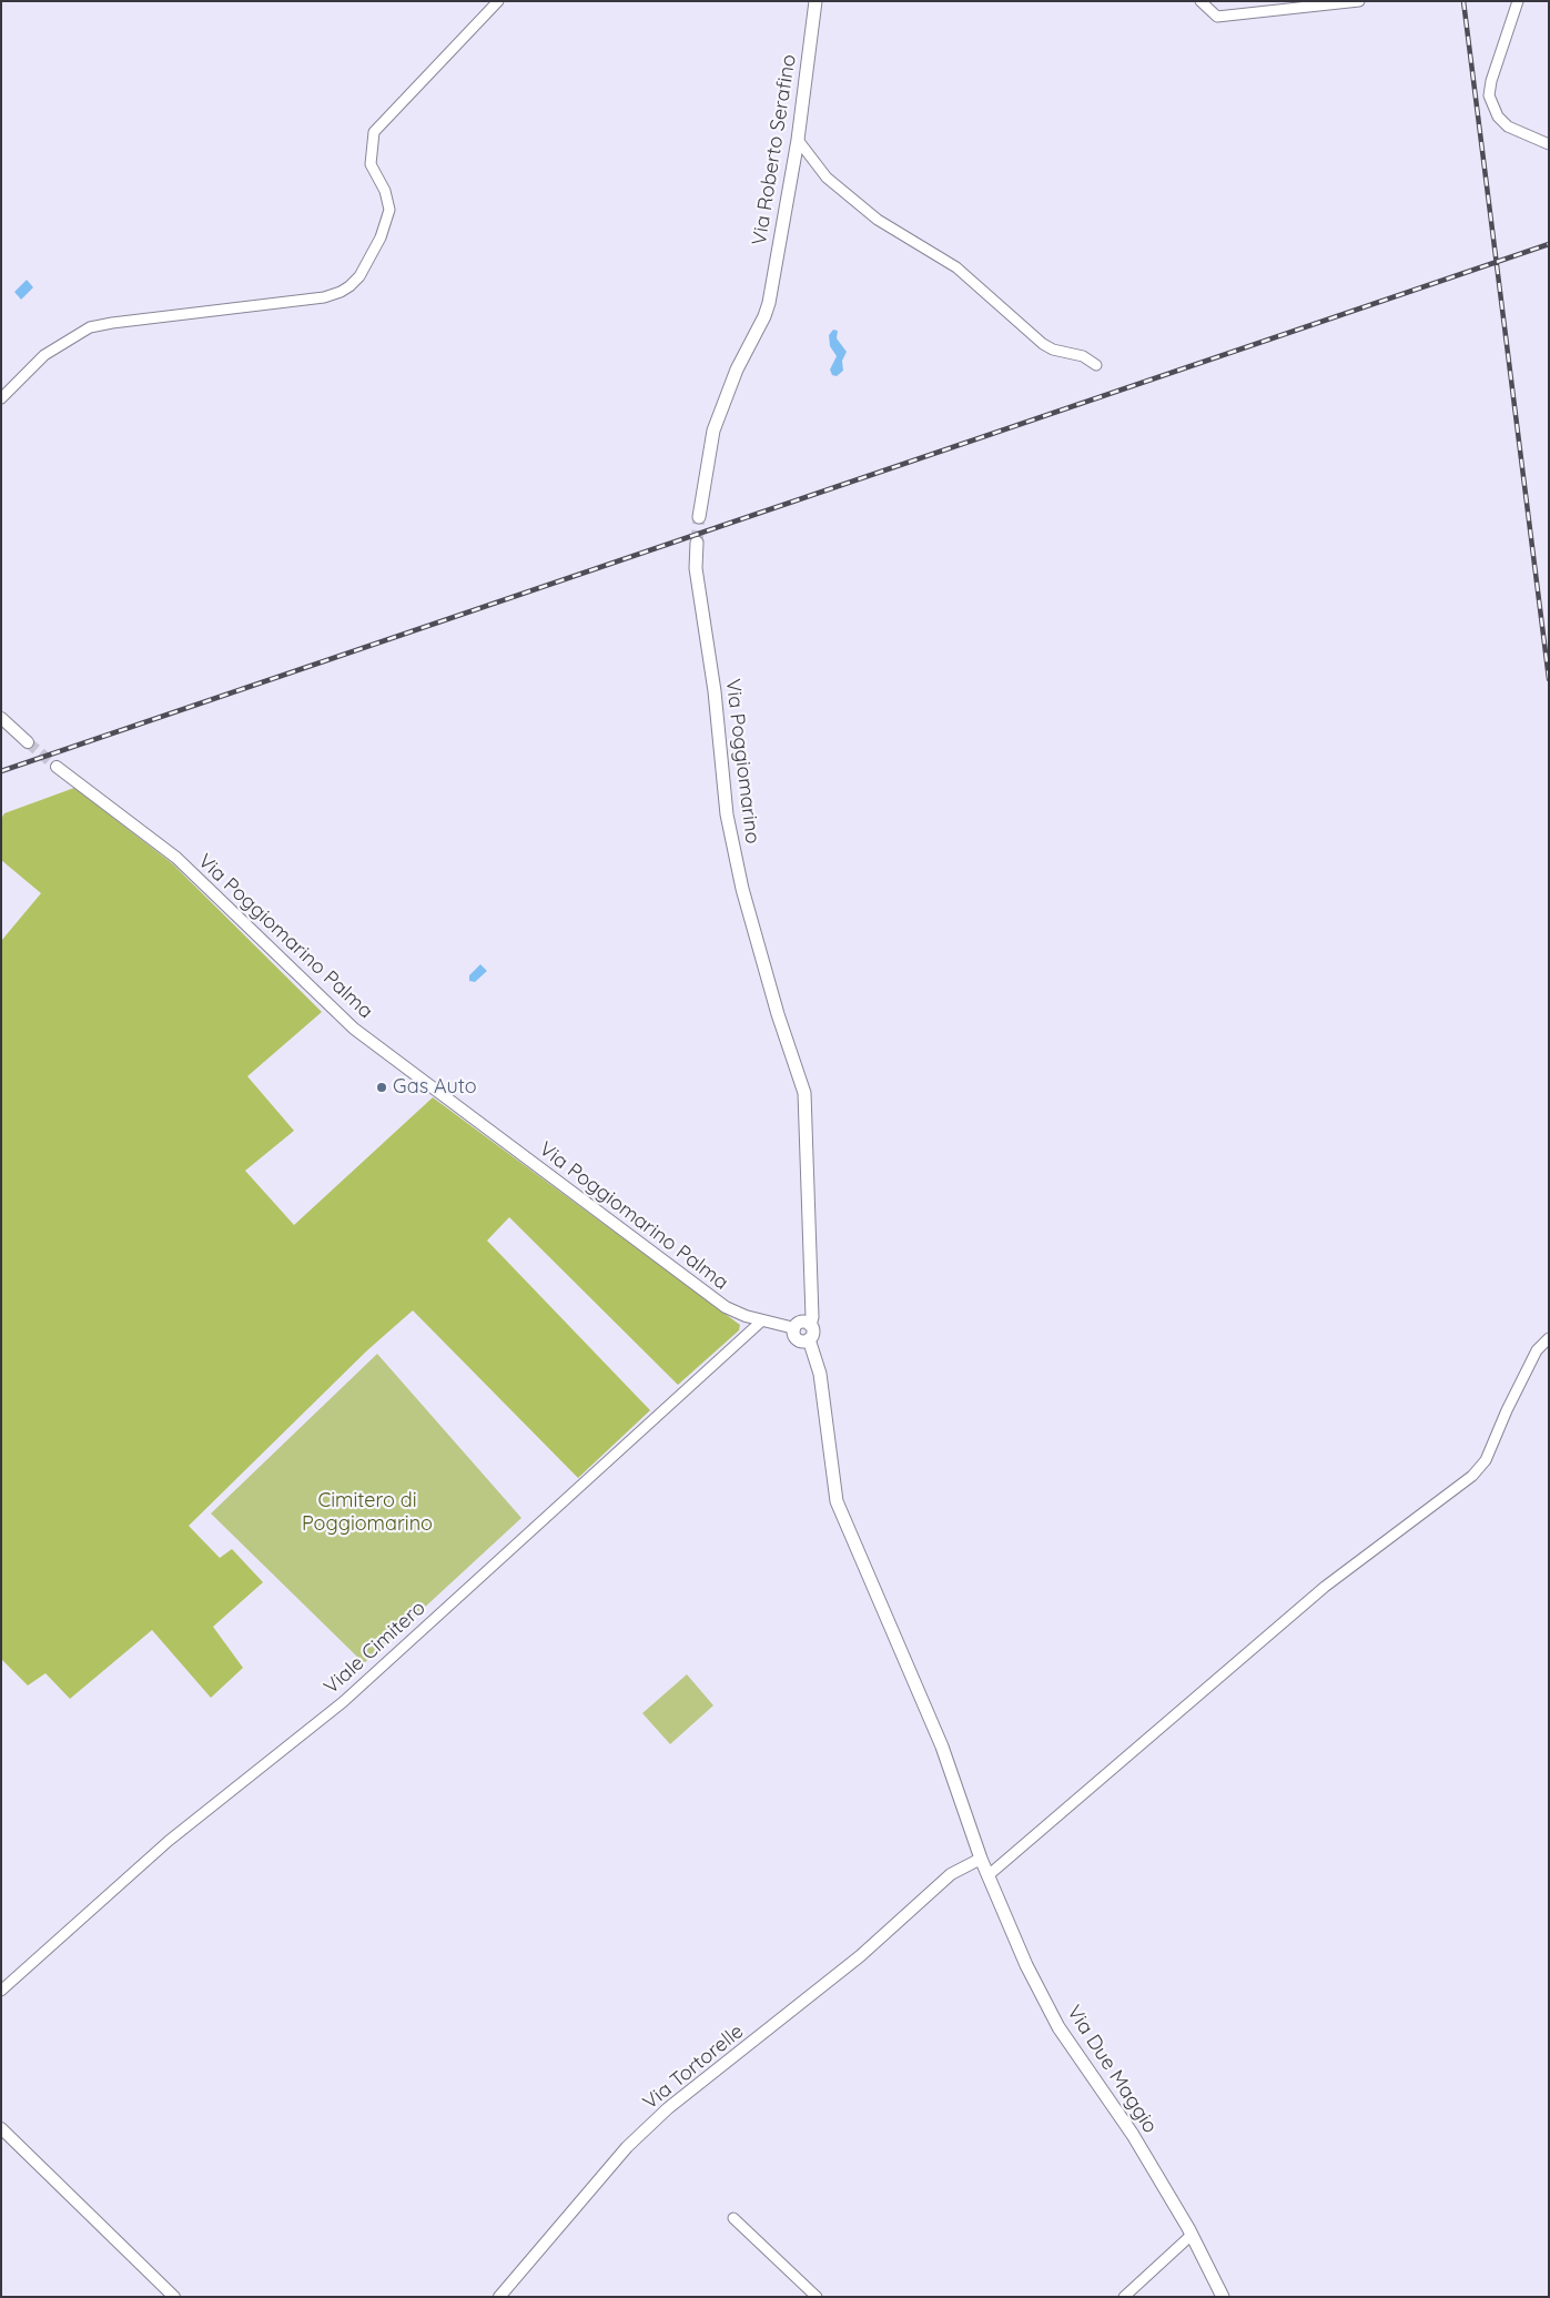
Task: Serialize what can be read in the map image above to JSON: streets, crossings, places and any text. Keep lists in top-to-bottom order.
{
  "streets": {
    "main road": ["Via Roberto Serafino", "Via Poggiomarino", "Via Due Maggio"],
    "street": ["Via Poggiomarino Palma", "Viale Cimitero", "Via Tortorelle"]
  },
  "crossings": [
    ["Via Poggiomarino", "Via Poggiomarino Palma"],
    ["Via Poggiomarino", "Via Due Maggio"],
    ["Via Poggiomarino Palma", "Viale Cimitero"],
    ["Via Poggiomarino Palma", "Via Due Maggio"],
    ["Via Tortorelle", "Via Due Maggio"]
  ],
  "parks": ["Cimitero di Poggiomarino"],
  "places": ["Gas Auto"]
}
